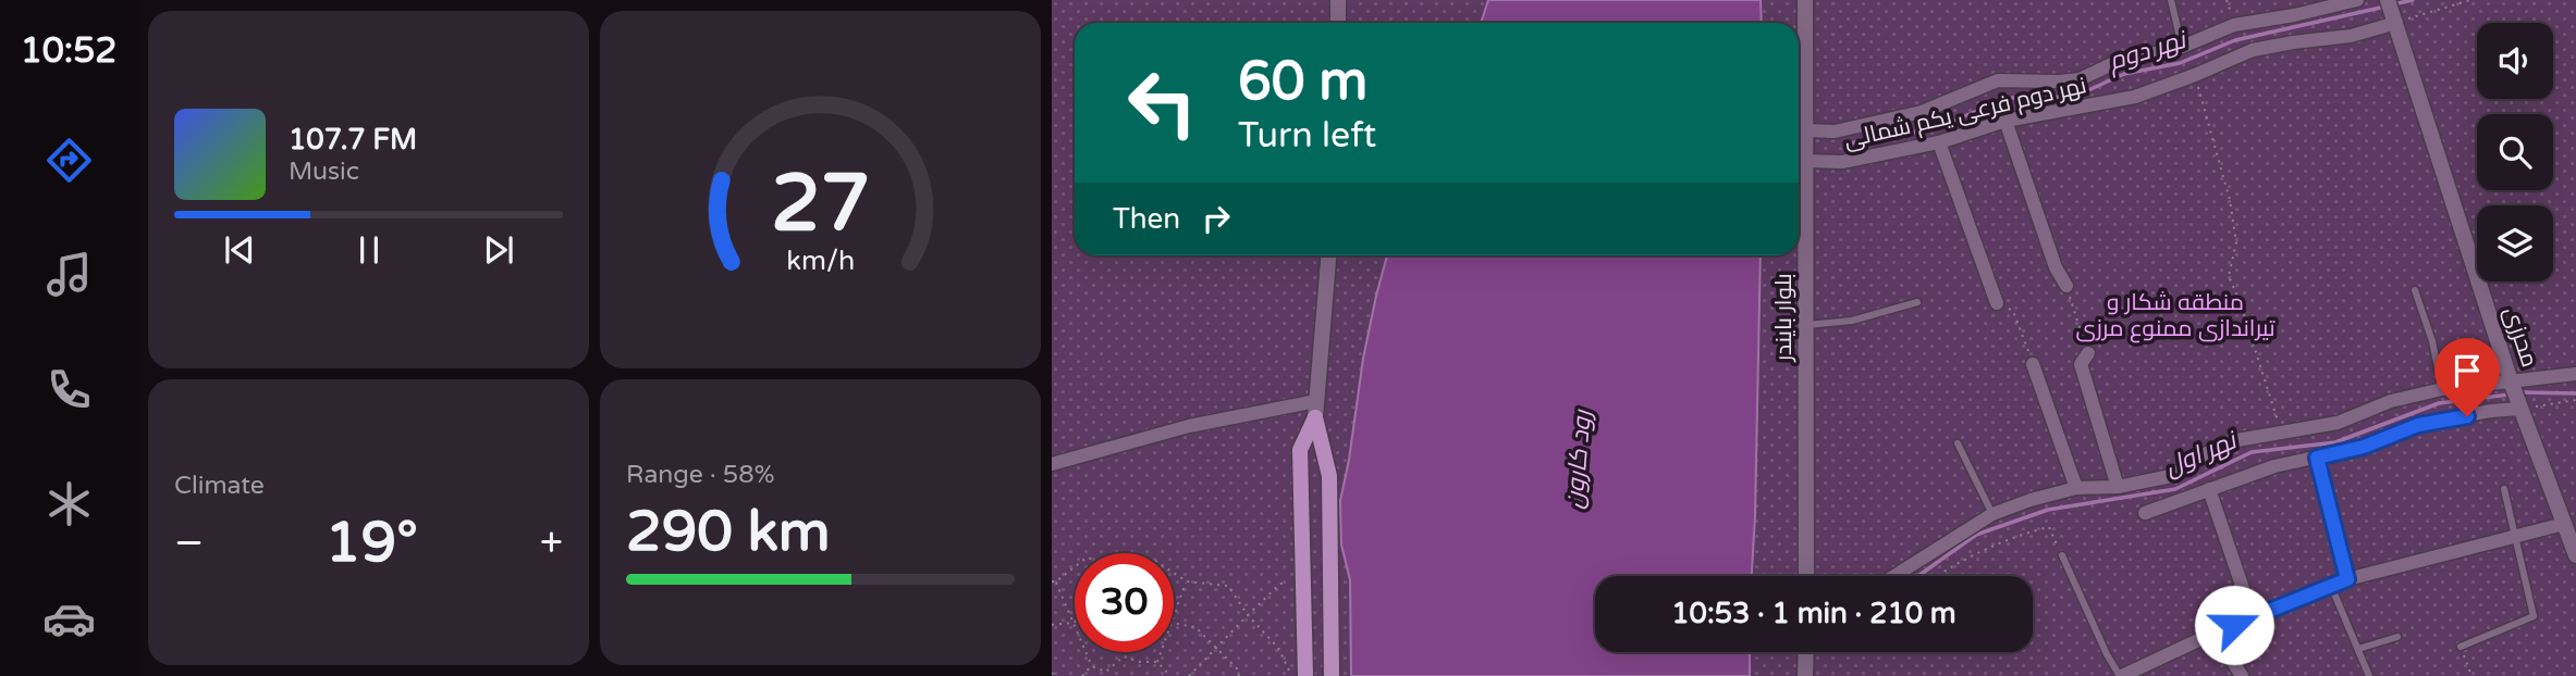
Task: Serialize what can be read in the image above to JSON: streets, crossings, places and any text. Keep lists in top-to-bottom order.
{
  "streets": {
    "street": ["نهر دوم فرعی یکم شمالی", "بلوار بایندر", "محرزی"]
  },
  "crossings": [
    ["نهر دوم فرعی یکم شمالی", "بلوار بایندر"],
    ["نهر دوم فرعی یکم شمالی", "محرزی"]
  ],
  "water": ["نهر دوم", "نهر اول", "رود کارون"],
  "parks": ["منطقه شکار و تیراندازی ممنوع مرزی"],
  "page": {
    "tabs": "10:52",
    "turn": ["60 m", "Turn left"],
    "song": ["107.7 FM", "Music"],
    "then": "Then",
    "tile": [
      "Climate",
      ["Range · 58%", "290 km"]
    ],
    "heat": ["−", "19°", "+"],
    "limit": "30",
    "trip": "10:53 · 1 min · 210 m",
    "gauge": ["27", "km/h"]
  }
}
